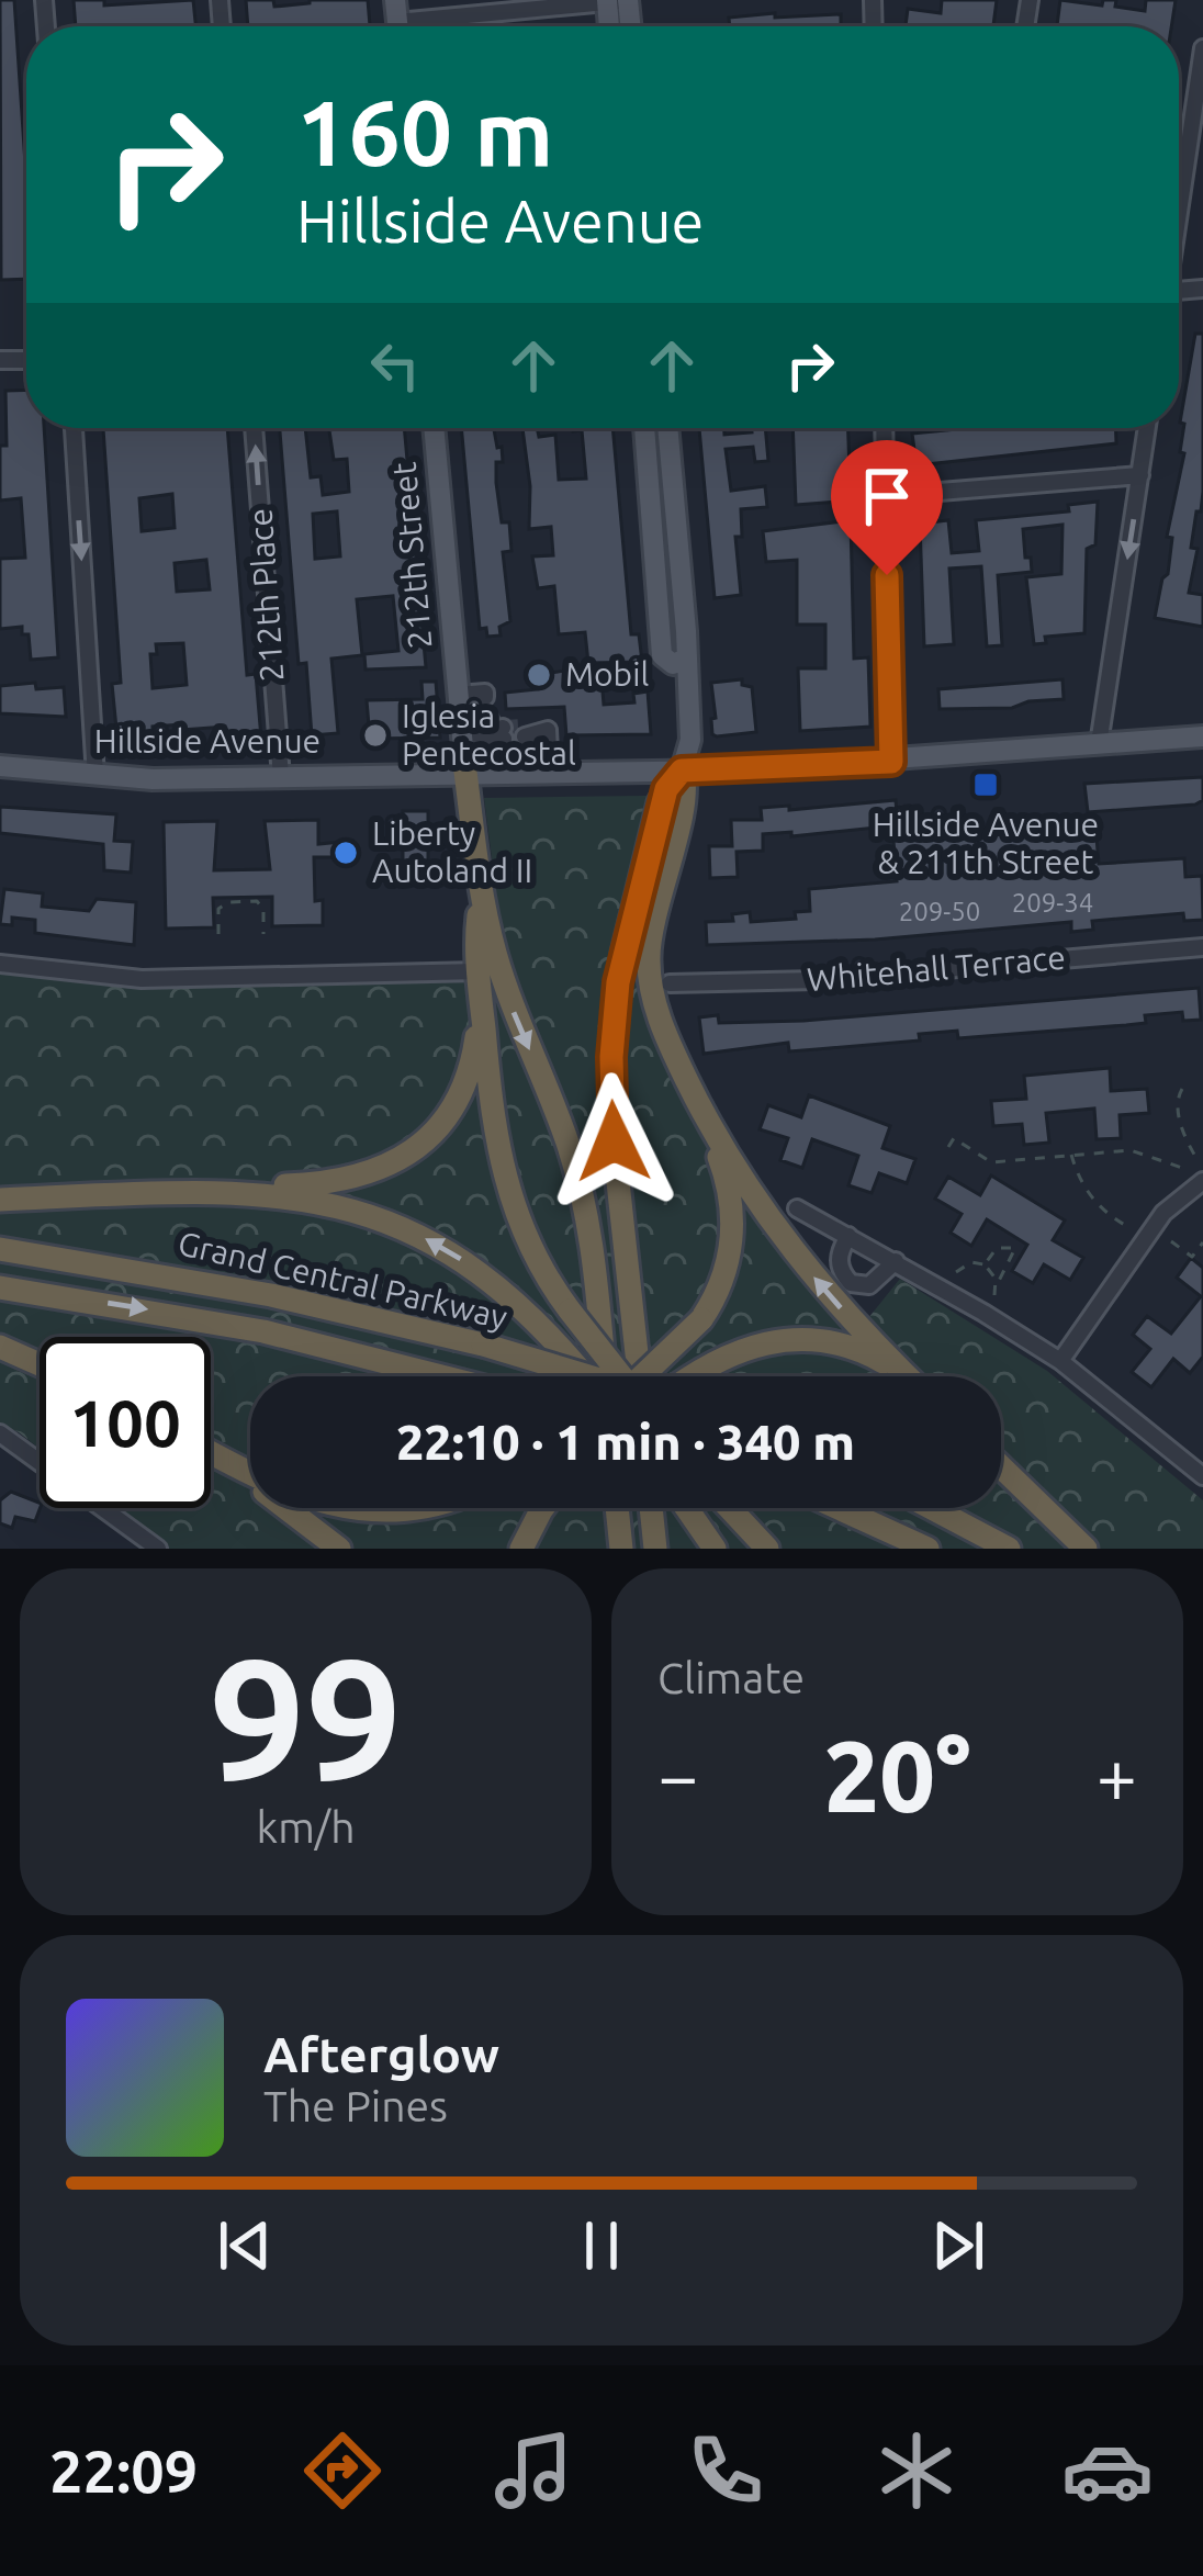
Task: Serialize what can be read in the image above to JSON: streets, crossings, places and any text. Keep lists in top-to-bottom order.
{
  "streets": {
    "highway": ["Grand Central Parkway"],
    "main road": ["212th Street", "Hillside Avenue"],
    "street": ["212th Place", "Whitehall Terrace"]
  },
  "crossings": [
    ["212th Street", "Hillside Avenue"],
    ["212th Place", "Hillside Avenue"]
  ],
  "one_way": ["212th Place"],
  "places": {
    "other": ["Mobil", "Iglesia Pentecostal", "Liberty Autoland II"],
    "transit": ["Hillside Avenue & 211th Street"]
  },
  "house_numbers": ["209-34", "209-50"],
  "page": {
    "turn": ["160 m", "Hillside Avenue"],
    "limit": "100",
    "trip": "22:10 · 1 min · 340 m",
    "tile": [
      ["99", "km/h"],
      "Climate"
    ],
    "heat": ["−", "20°", "+"],
    "song": ["Afterglow", "The Pines"],
    "tabs": "22:09"
  }
}
